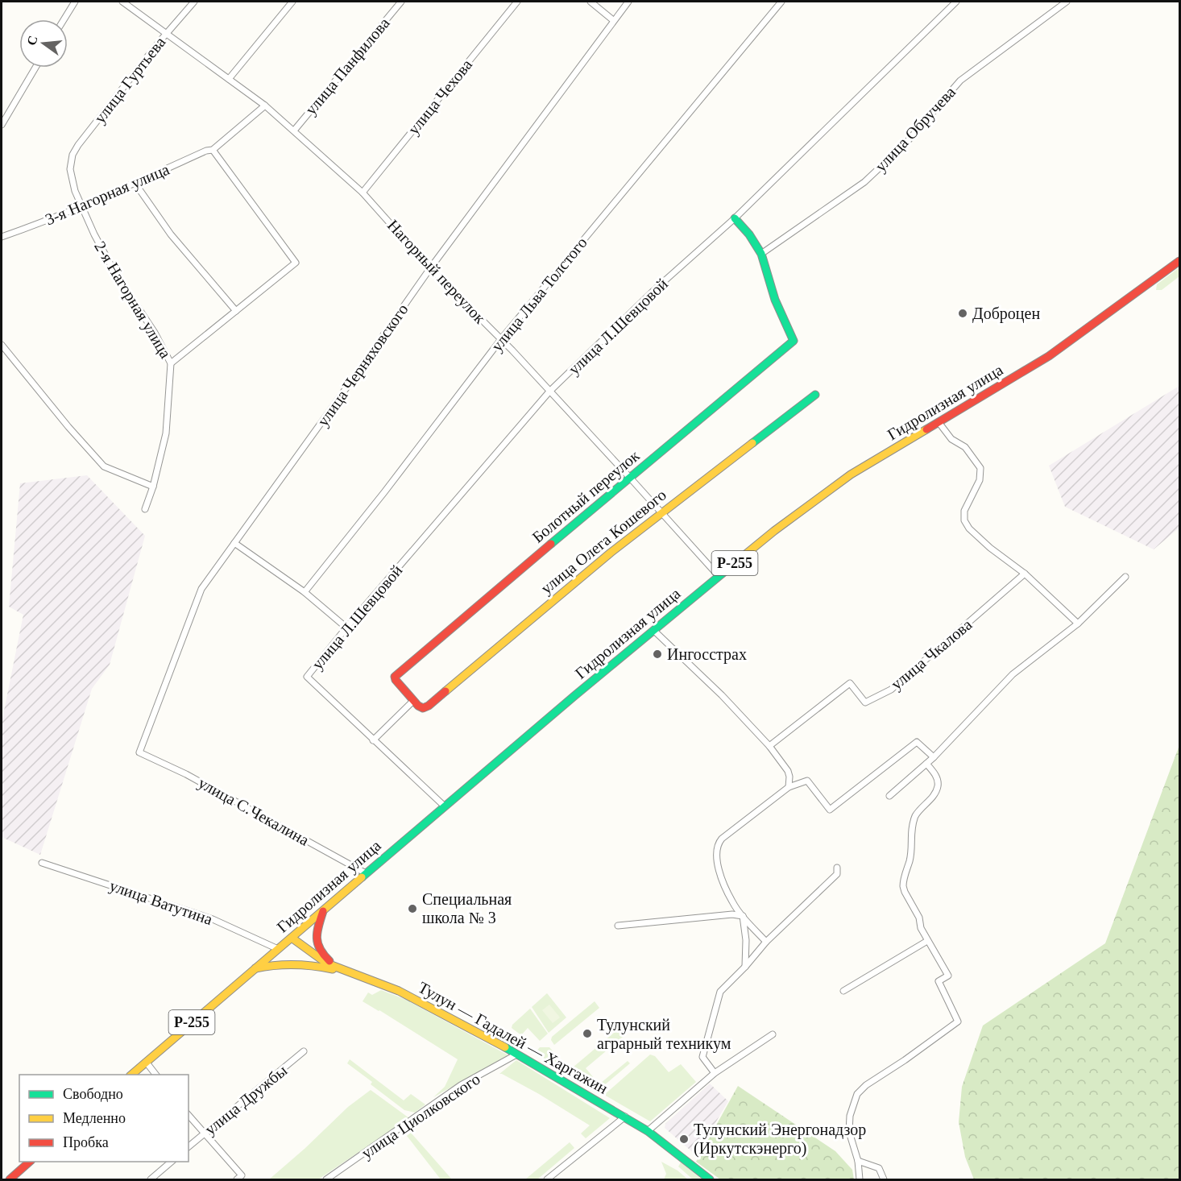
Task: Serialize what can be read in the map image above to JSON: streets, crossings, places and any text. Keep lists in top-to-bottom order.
{
  "streets": {
    "main road": [
      "Гидролизная улица",
      "Болотный переулок",
      "улица Олега Кошевого",
      "Р-255",
      "Тулун — Гадалей — Харгажин"
    ],
    "street": [
      "улица Панфилова",
      "улица Гуртьева",
      "улица Чехова",
      "улица Обручева",
      "3-я Нагорная улица",
      "Нагорный переулок",
      "улица Льва Толстого",
      "2-я Нагорная улица",
      "улица Л.Шевцовой",
      "улица Черняховского",
      "улица Чкалова",
      "улица С.Чекалина",
      "улица Ватутина",
      "улица Дружбы",
      "улица Циолковского"
    ]
  },
  "crossings": [
    ["улица Панфилова", "Нагорный переулок"],
    ["улица Гуртьева", "Нагорный переулок"],
    ["улица Гуртьева", "2-я Нагорная улица"],
    ["улица Чехова", "Нагорный переулок"],
    ["улица Обручева", "Болотный переулок"],
    ["3-я Нагорная улица", "Нагорный переулок"],
    ["3-я Нагорная улица", "2-я Нагорная улица"],
    ["Нагорный переулок", "улица Льва Толстого"],
    ["Нагорный переулок", "улица Л.Шевцовой"],
    ["Нагорный переулок", "улица Черняховского"],
    ["Нагорный переулок", "Гидролизная улица"],
    ["Нагорный переулок", "Болотный переулок"],
    ["Нагорный переулок", "улица Олега Кошевого"],
    ["улица Черняховского", "улица С.Чекалина"],
    ["Гидролизная улица", "улица С.Чекалина"],
    ["Гидролизная улица", "улица Ватутина"],
    ["Гидролизная улица", "Тулун — Гадалей — Харгажин"],
    ["Болотный переулок", "улица Олега Кошевого"],
    ["Тулун — Гадалей — Харгажин", "улица Циолковского"]
  ],
  "places": [
    "Доброцен",
    "Ингосстрах",
    "Специальная школа № 3",
    "Тулунский аграрный техникум",
    "Тулунский Энергонадзор (Иркутскэнерго)"
  ],
  "legend": ["Свободно", "Медленно", "Пробка"],
  "north": "left"
}
